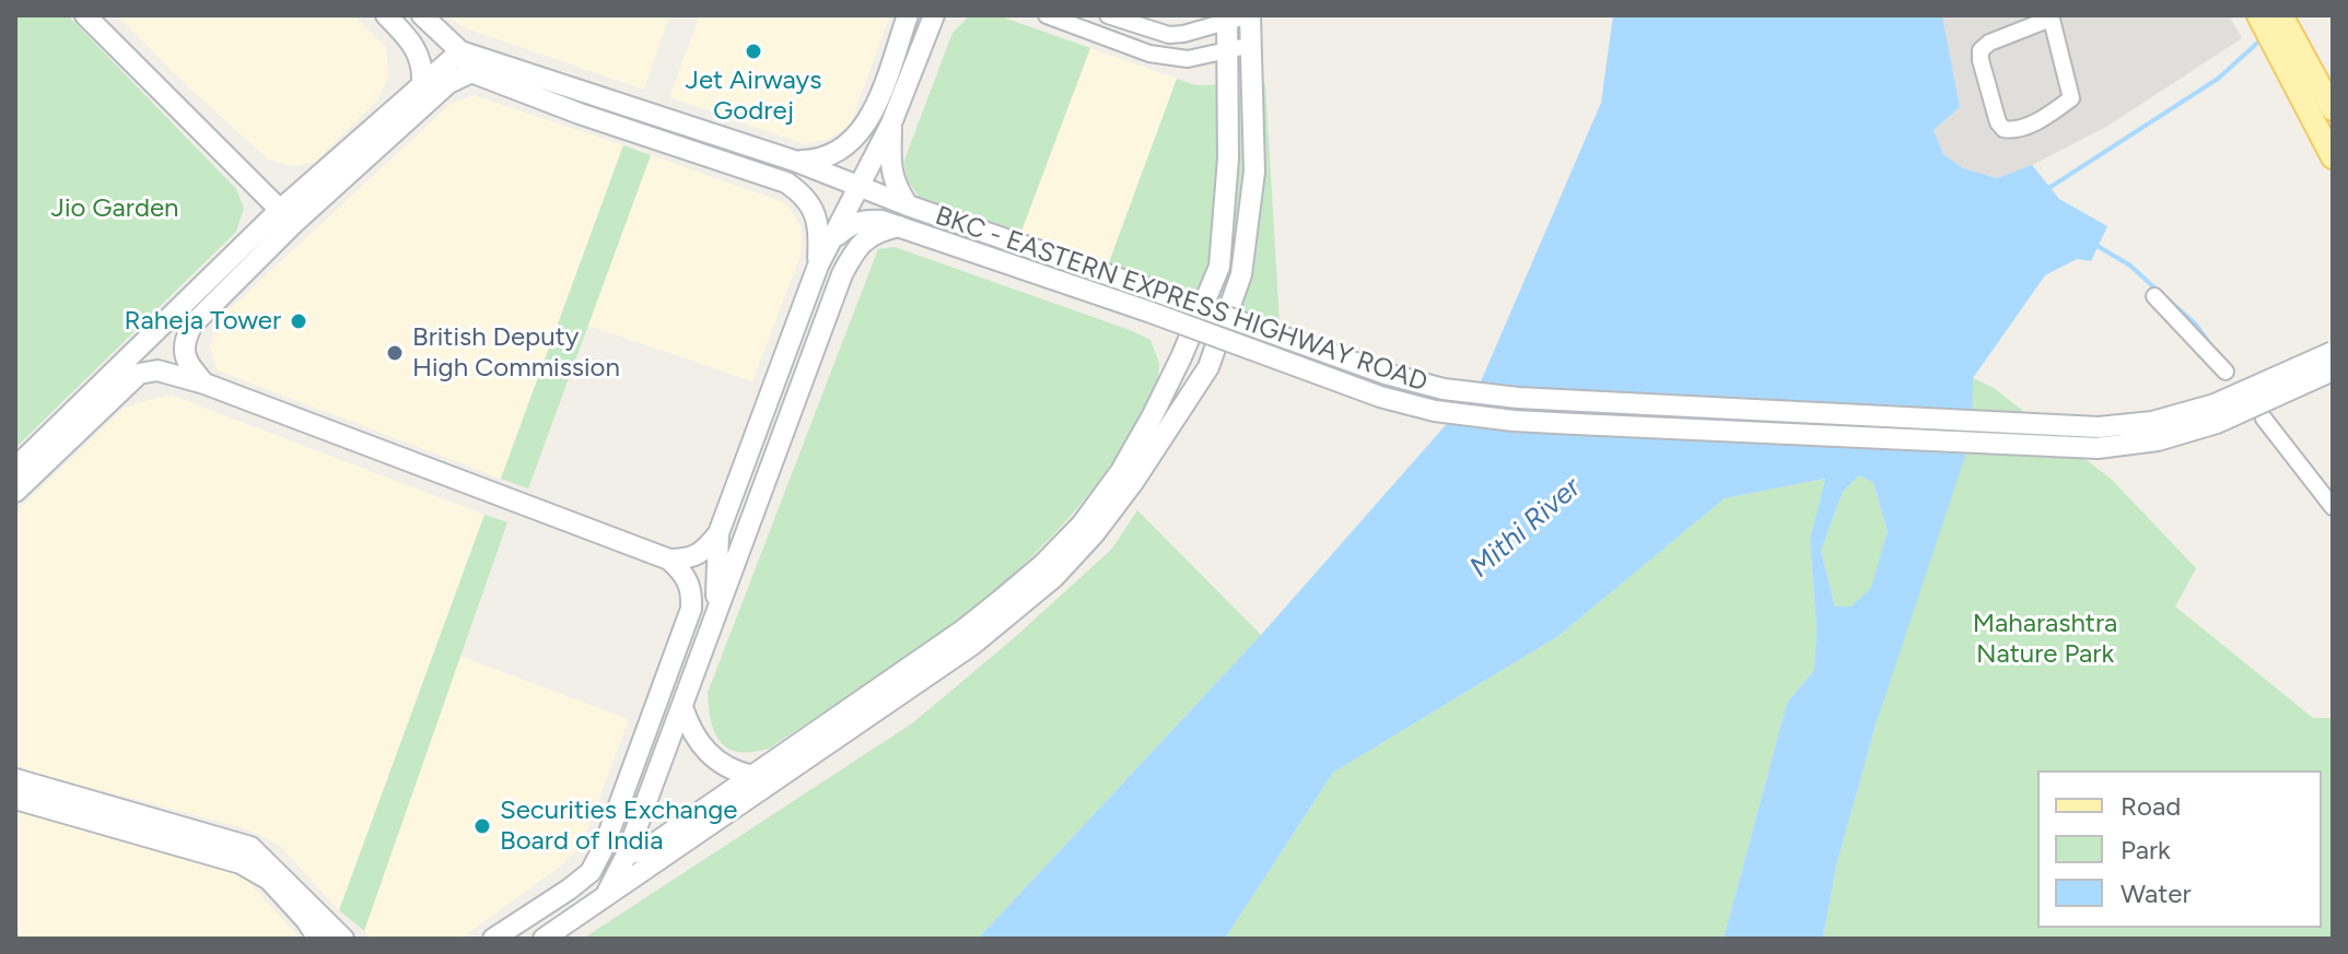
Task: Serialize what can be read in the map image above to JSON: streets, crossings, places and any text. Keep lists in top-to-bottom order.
{
  "streets": {
    "main road": ["BKC - EASTERN EXPRESS HIGHWAY ROAD"]
  },
  "water": ["Mithi River"],
  "parks": ["Jio Garden", "Maharashtra Nature Park"],
  "places": [
    "Jet Airways Godrej",
    "Raheja Tower",
    "British Deputy High Commission",
    "Securities Exchange Board of India"
  ],
  "legend": ["Road", "Park", "Water"]
}
